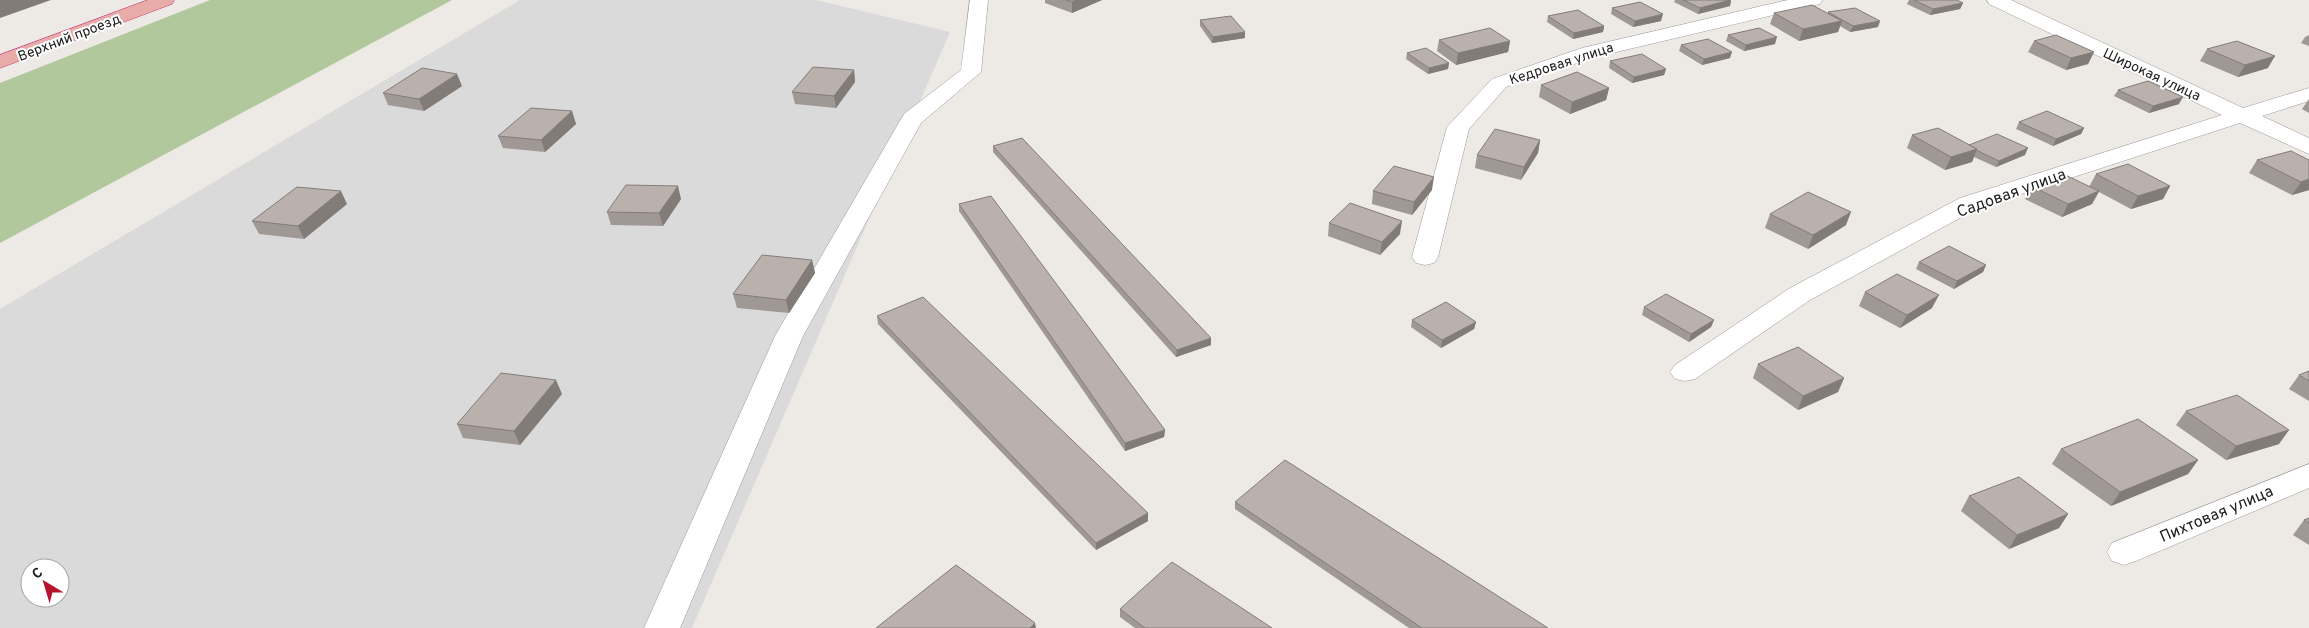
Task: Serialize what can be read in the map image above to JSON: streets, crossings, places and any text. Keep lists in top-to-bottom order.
{
  "streets": {
    "highway": ["Верхний проезд"],
    "street": [
      "Кедровая улица",
      "Широкая улица",
      "Садовая улица",
      "Пихтовая улица"
    ]
  },
  "crossings": [
    ["Широкая улица", "Садовая улица"]
  ],
  "north": "top left"
}
